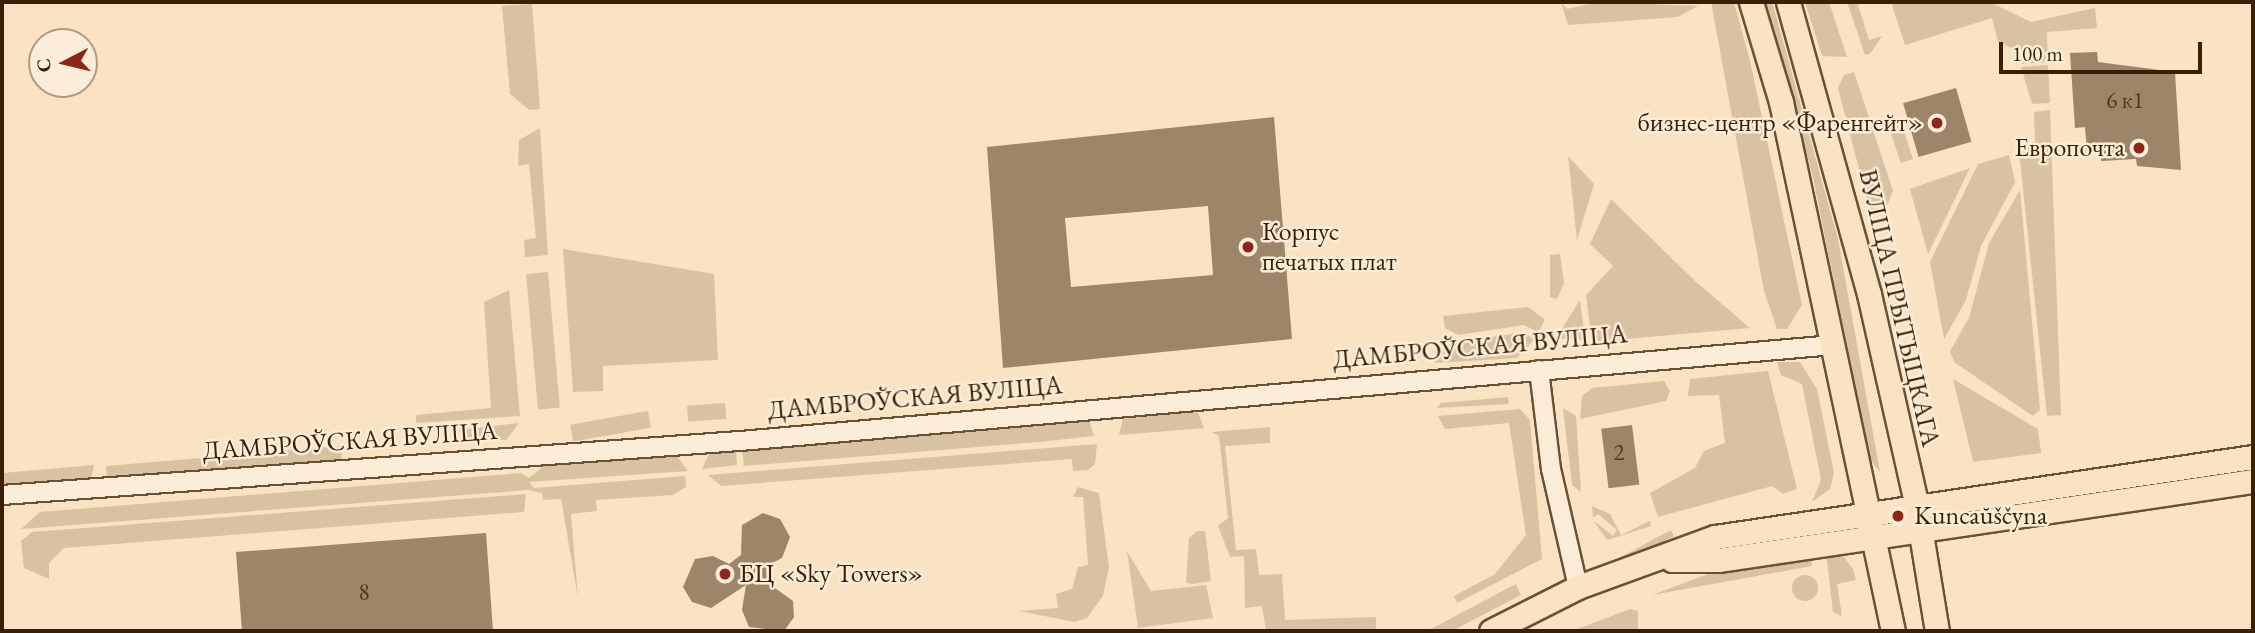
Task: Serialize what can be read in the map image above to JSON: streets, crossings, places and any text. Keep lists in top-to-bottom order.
{
  "streets": {
    "main road": ["ВУЛІЦА ПРЫТЫЦКАГА"],
    "street": ["ДАМБРОЎСКАЯ ВУЛІЦА"]
  },
  "places": [
    "бизнес-центр «Фаренгейт»",
    "Европочта",
    "Корпус печатых плат",
    "Kuncaŭščyna",
    "БЦ «Sky Towers»"
  ],
  "house_numbers": ["6 к1", "2", "8"],
  "scale_bar": "100 m",
  "north": "left"
}
